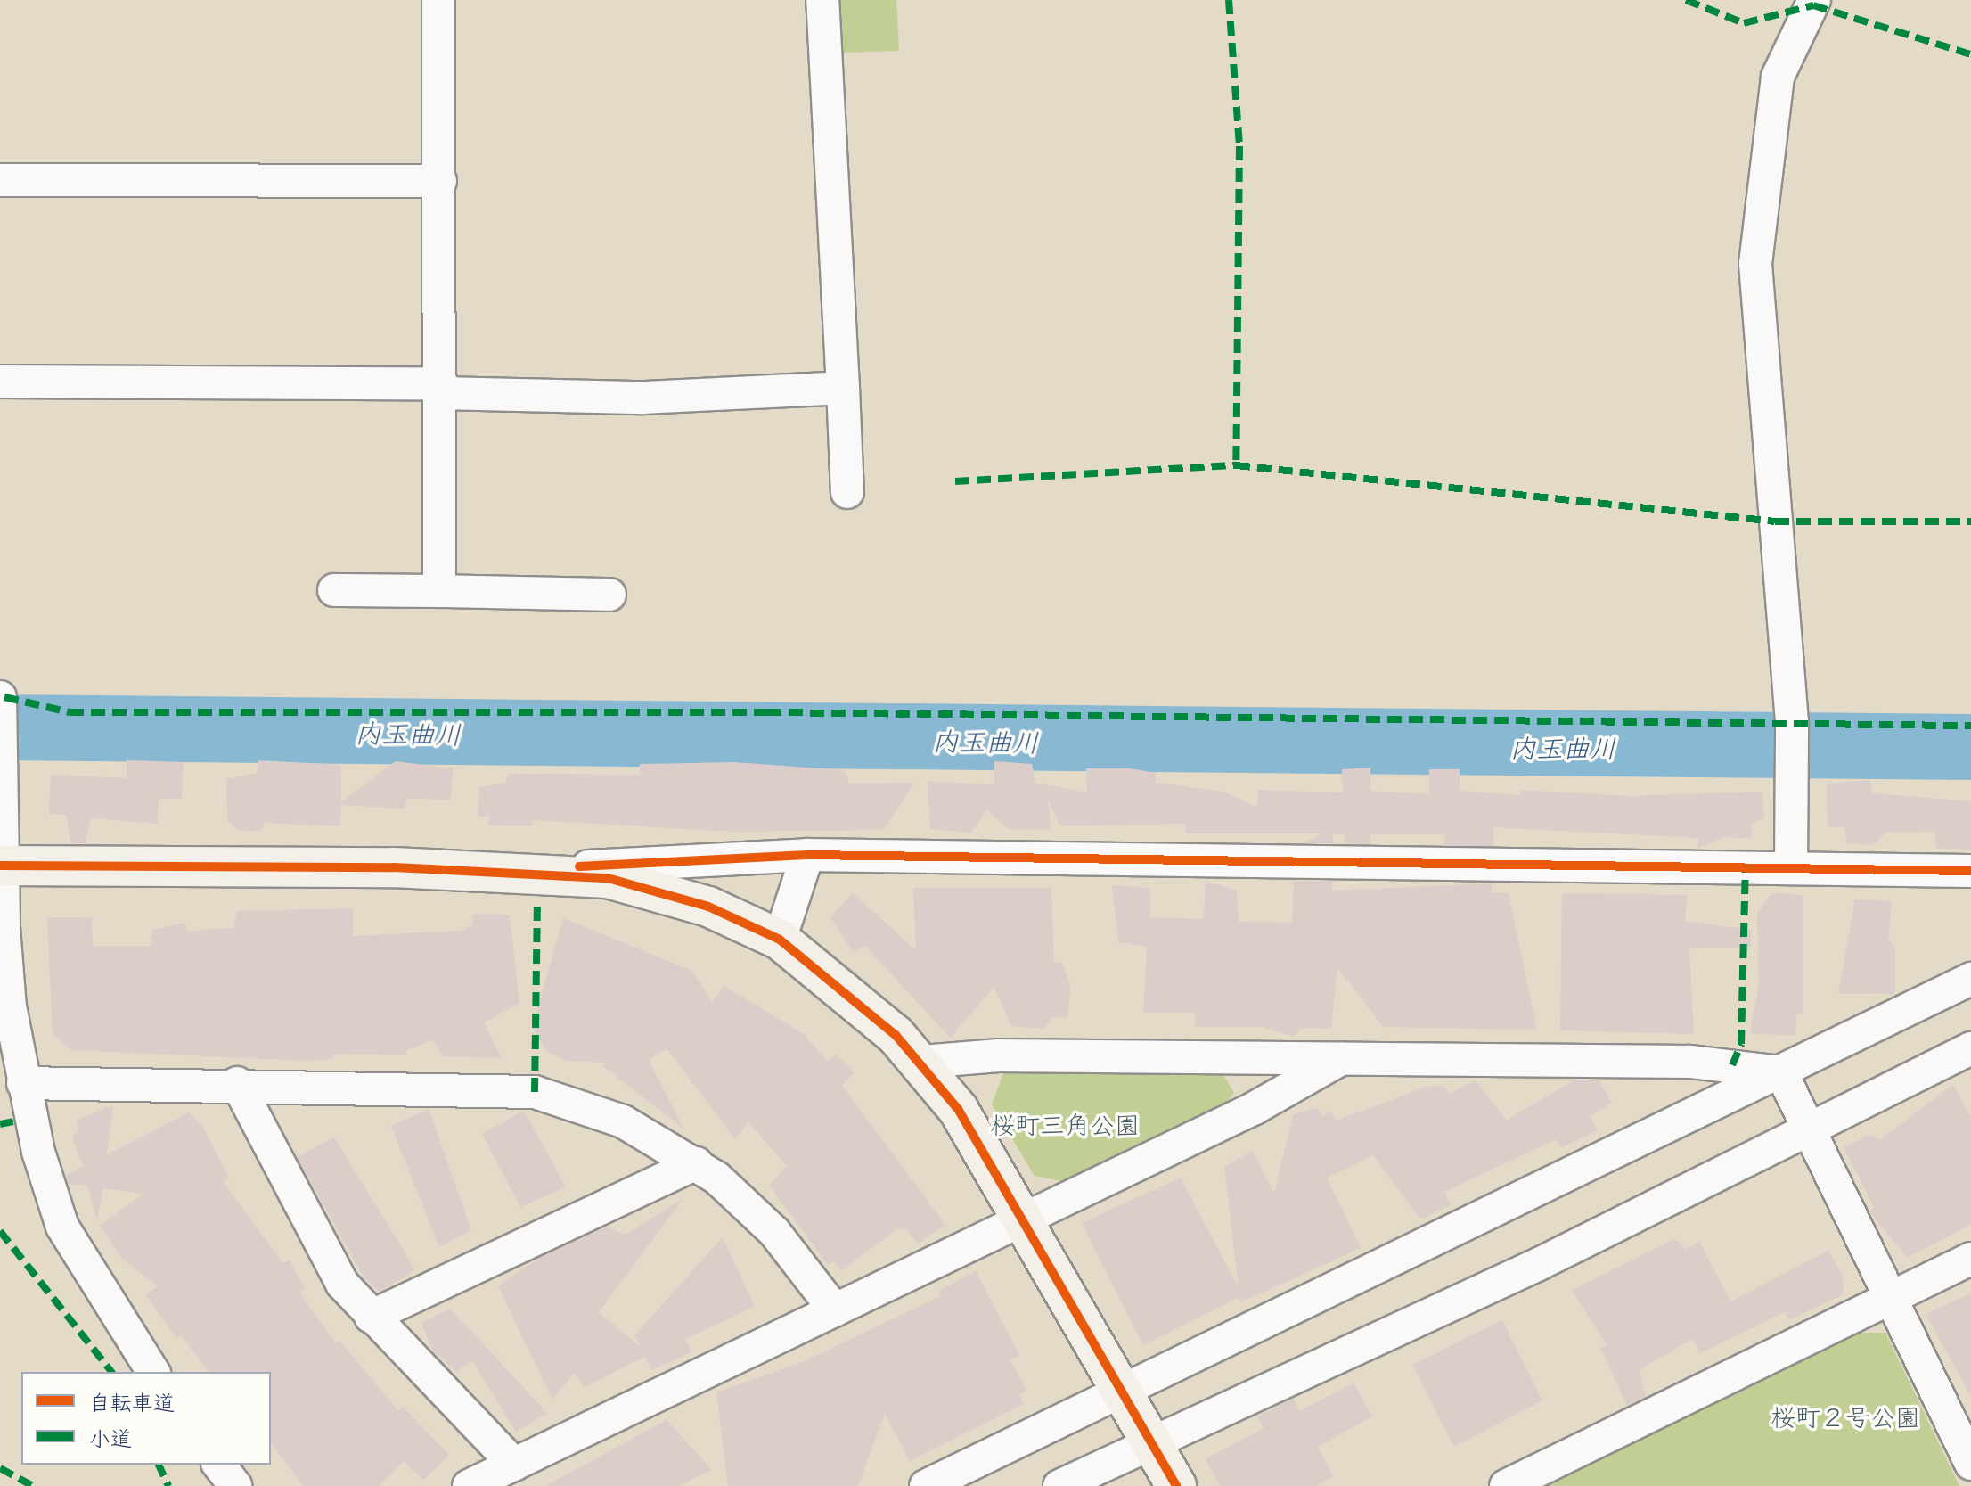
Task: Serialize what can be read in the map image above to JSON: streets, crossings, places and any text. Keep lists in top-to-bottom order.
{
  "water": ["内玉曲川"],
  "parks": ["桜町三角公園", "桜町２号公園"],
  "legend": ["自転車道", "小道"]
}
